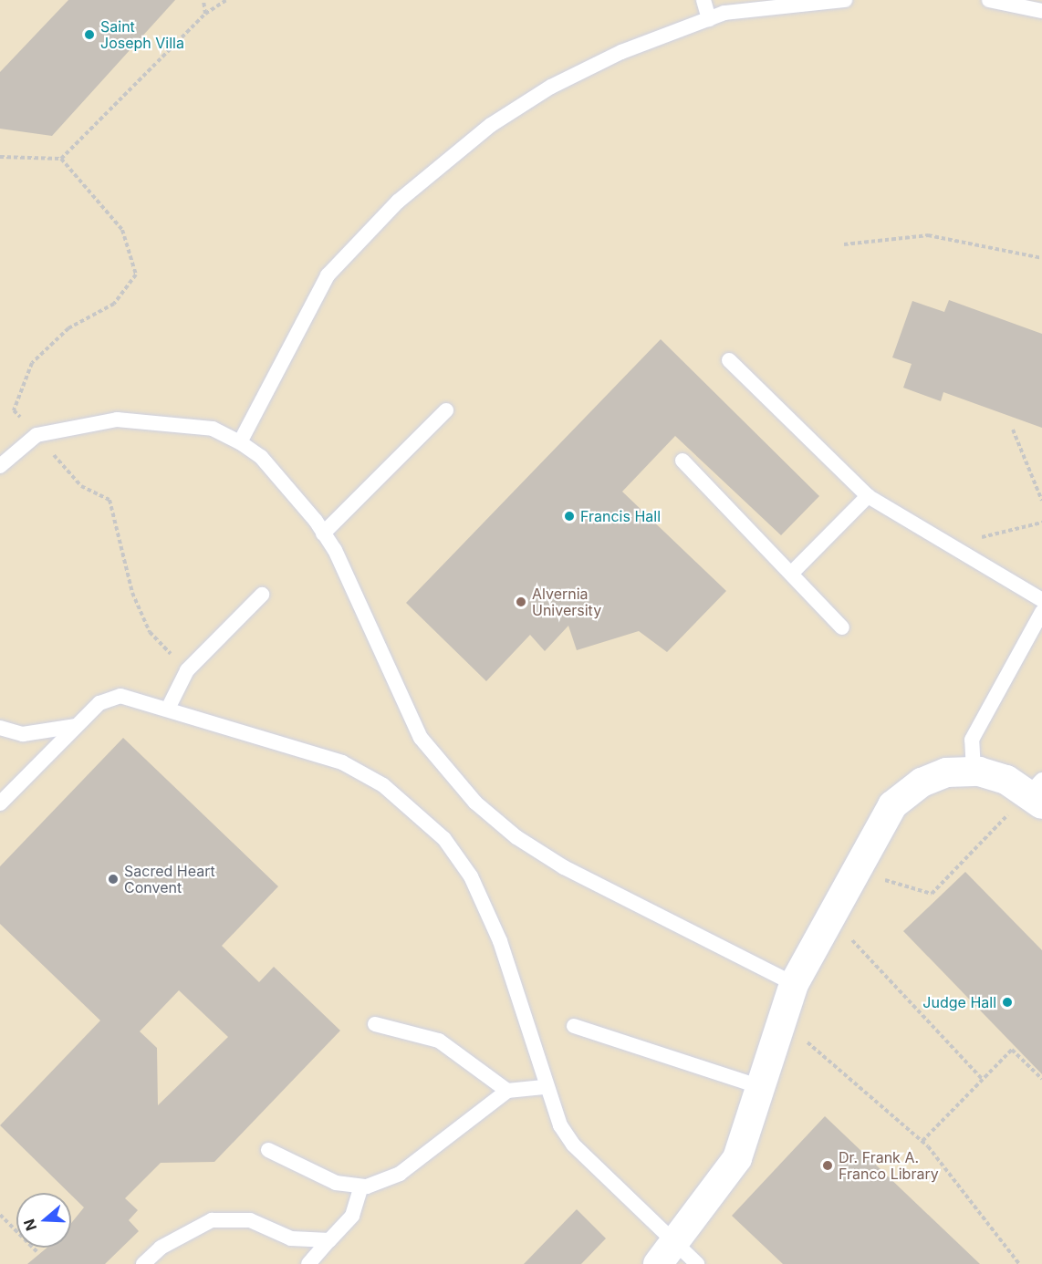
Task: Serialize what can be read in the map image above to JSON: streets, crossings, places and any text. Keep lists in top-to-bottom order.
{
  "places": [
    "Saint Joseph Villa",
    "Francis Hall",
    "Alvernia University",
    "Sacred Heart Convent",
    "Judge Hall",
    "Dr. Frank A. Franco Library"
  ],
  "north": "left"
}
